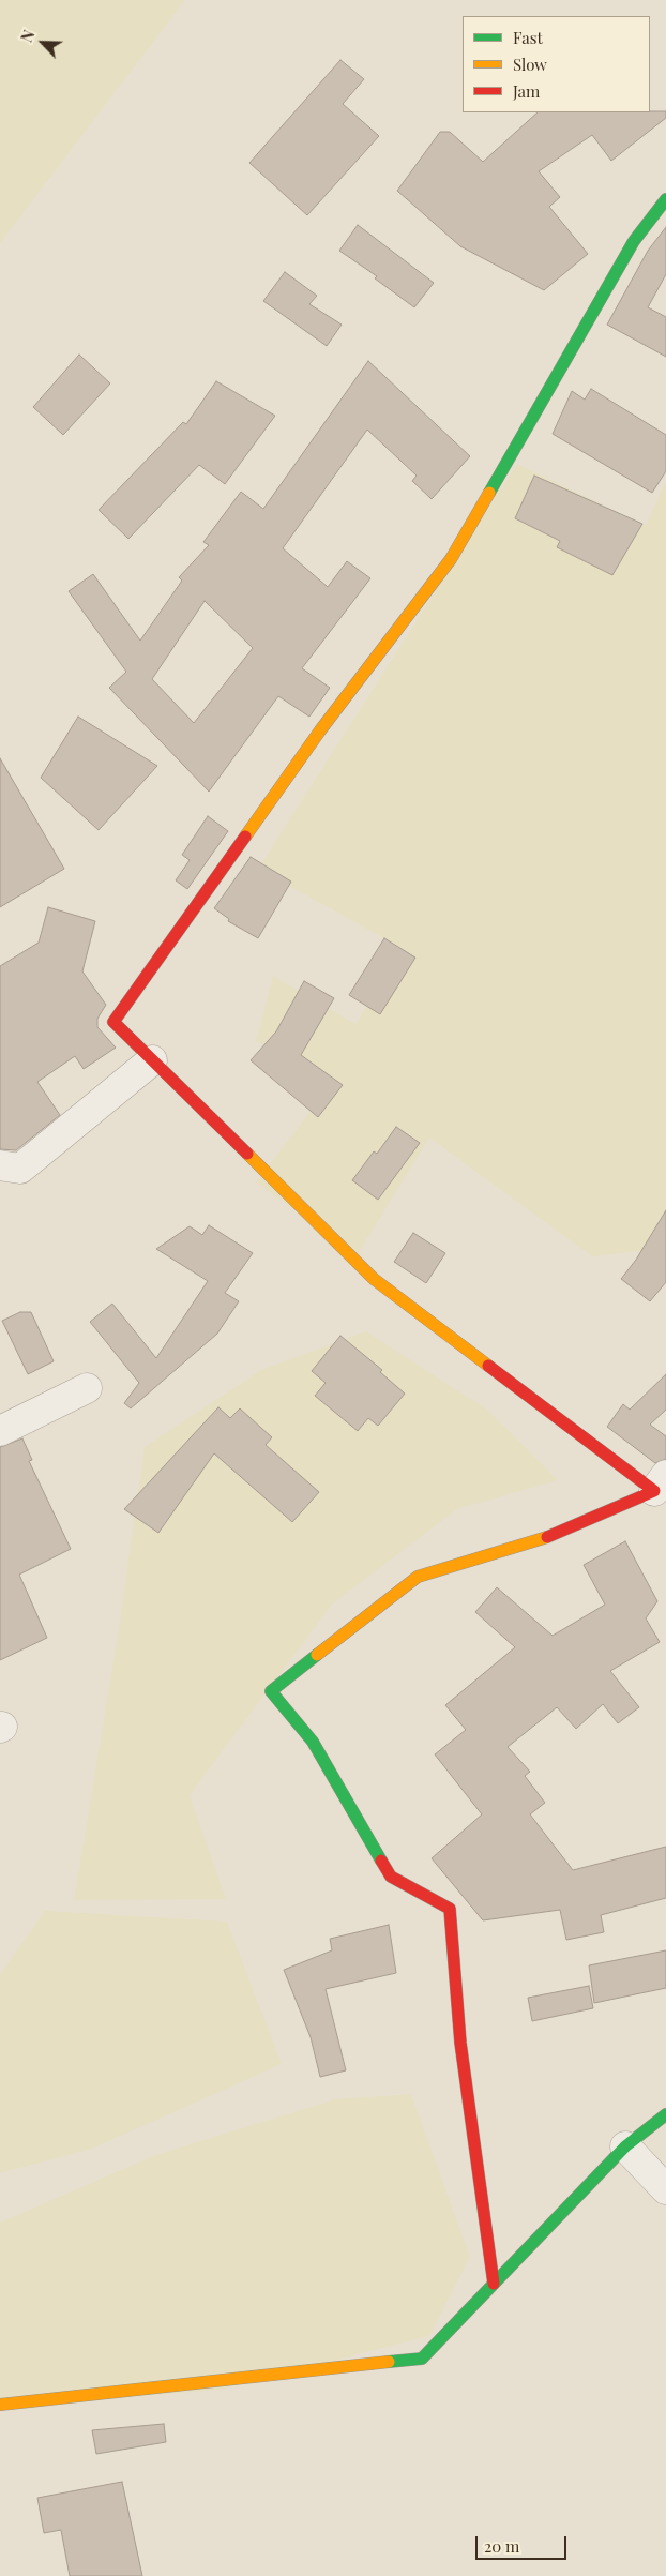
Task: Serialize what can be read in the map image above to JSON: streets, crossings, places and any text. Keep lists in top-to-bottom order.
{
  "legend": ["Fast", "Slow", "Jam"],
  "scale_bar": "20 m",
  "north": "top left"
}
